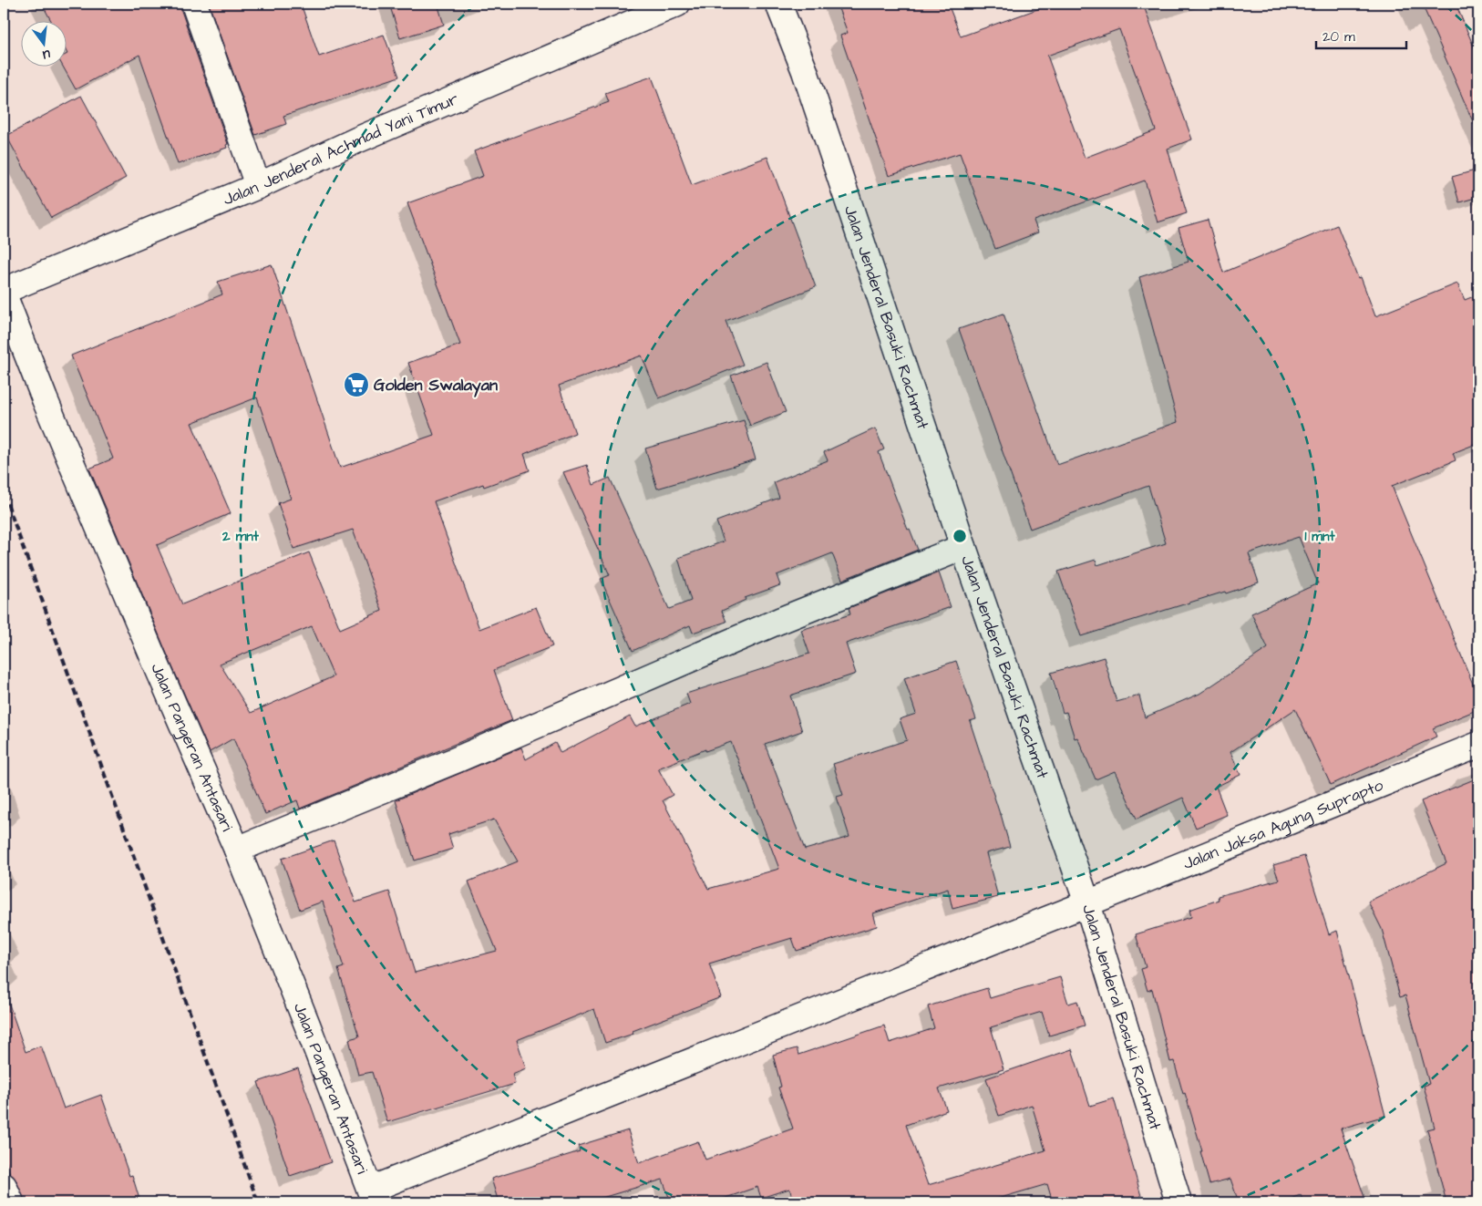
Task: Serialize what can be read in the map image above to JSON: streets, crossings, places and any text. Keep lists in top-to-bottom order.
{
  "streets": {
    "street": [
      "Jalan Jenderal Achmad Yani Timur",
      "Jalan Jenderal Basuki Rachmat",
      "Jalan Pangeran Antasari",
      "Jalan Jaksa Agung Suprapto"
    ]
  },
  "crossings": [
    ["Jalan Jenderal Basuki Rachmat", "Jalan Jaksa Agung Suprapto"],
    ["Jalan Pangeran Antasari", "Jalan Jaksa Agung Suprapto"]
  ],
  "places": {
    "supermarket": ["Golden Swalayan"]
  },
  "scale_bar": "20 m",
  "north": "bottom",
  "rings": ["1 mnt", "2 mnt"]
}
